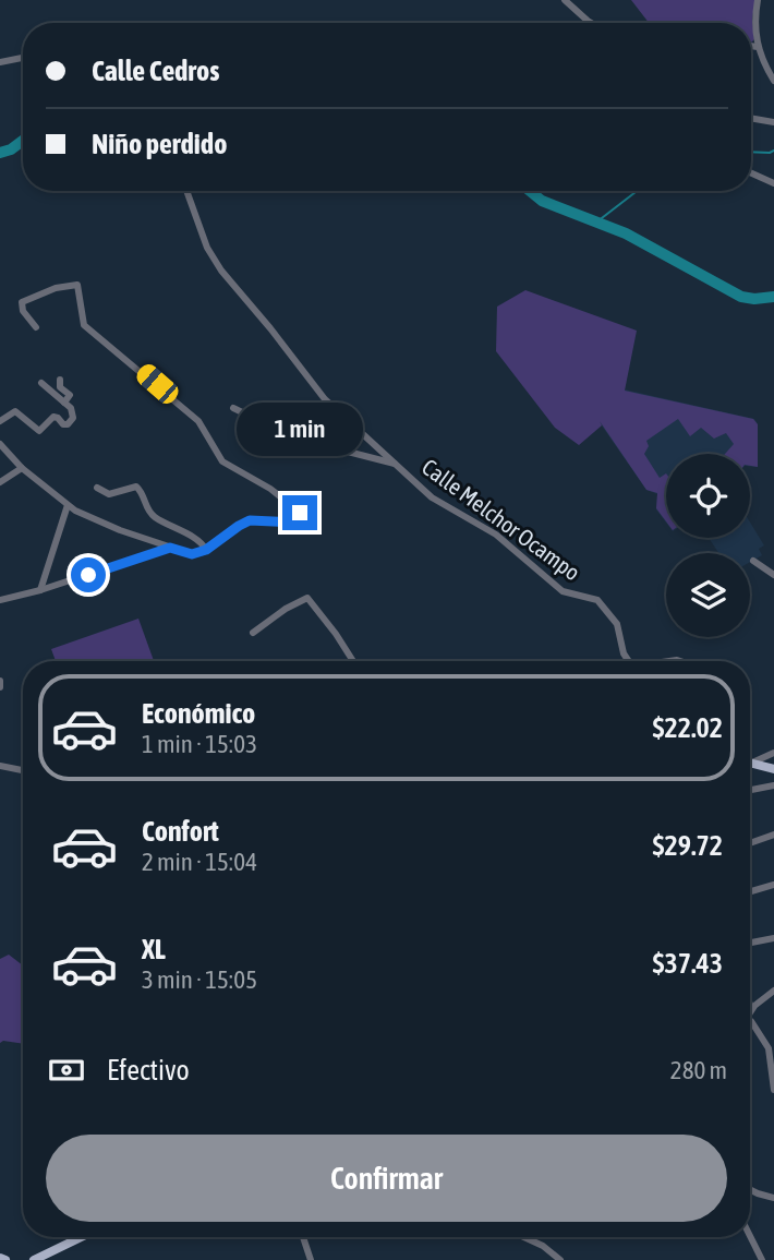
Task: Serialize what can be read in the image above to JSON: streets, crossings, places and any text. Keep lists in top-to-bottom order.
{
  "streets": {
    "street": ["Calle Melchor Ocampo"]
  },
  "page": {
    "banner": ["Calle Cedros", "Niño perdido"],
    "bubble": "1 min",
    "list": [
      {
        "name": "Económico",
        "note": "1 min · 15:03",
        "value": "$22.02"
      },
      {
        "name": "Confort",
        "note": "2 min · 15:04",
        "value": "$29.72"
      },
      {
        "name": "XL",
        "note": "3 min · 15:05",
        "value": "$37.43"
      }
    ],
    "pay": ["Efectivo", "280 m"],
    "buttons": "Confirmar"
  }
}
